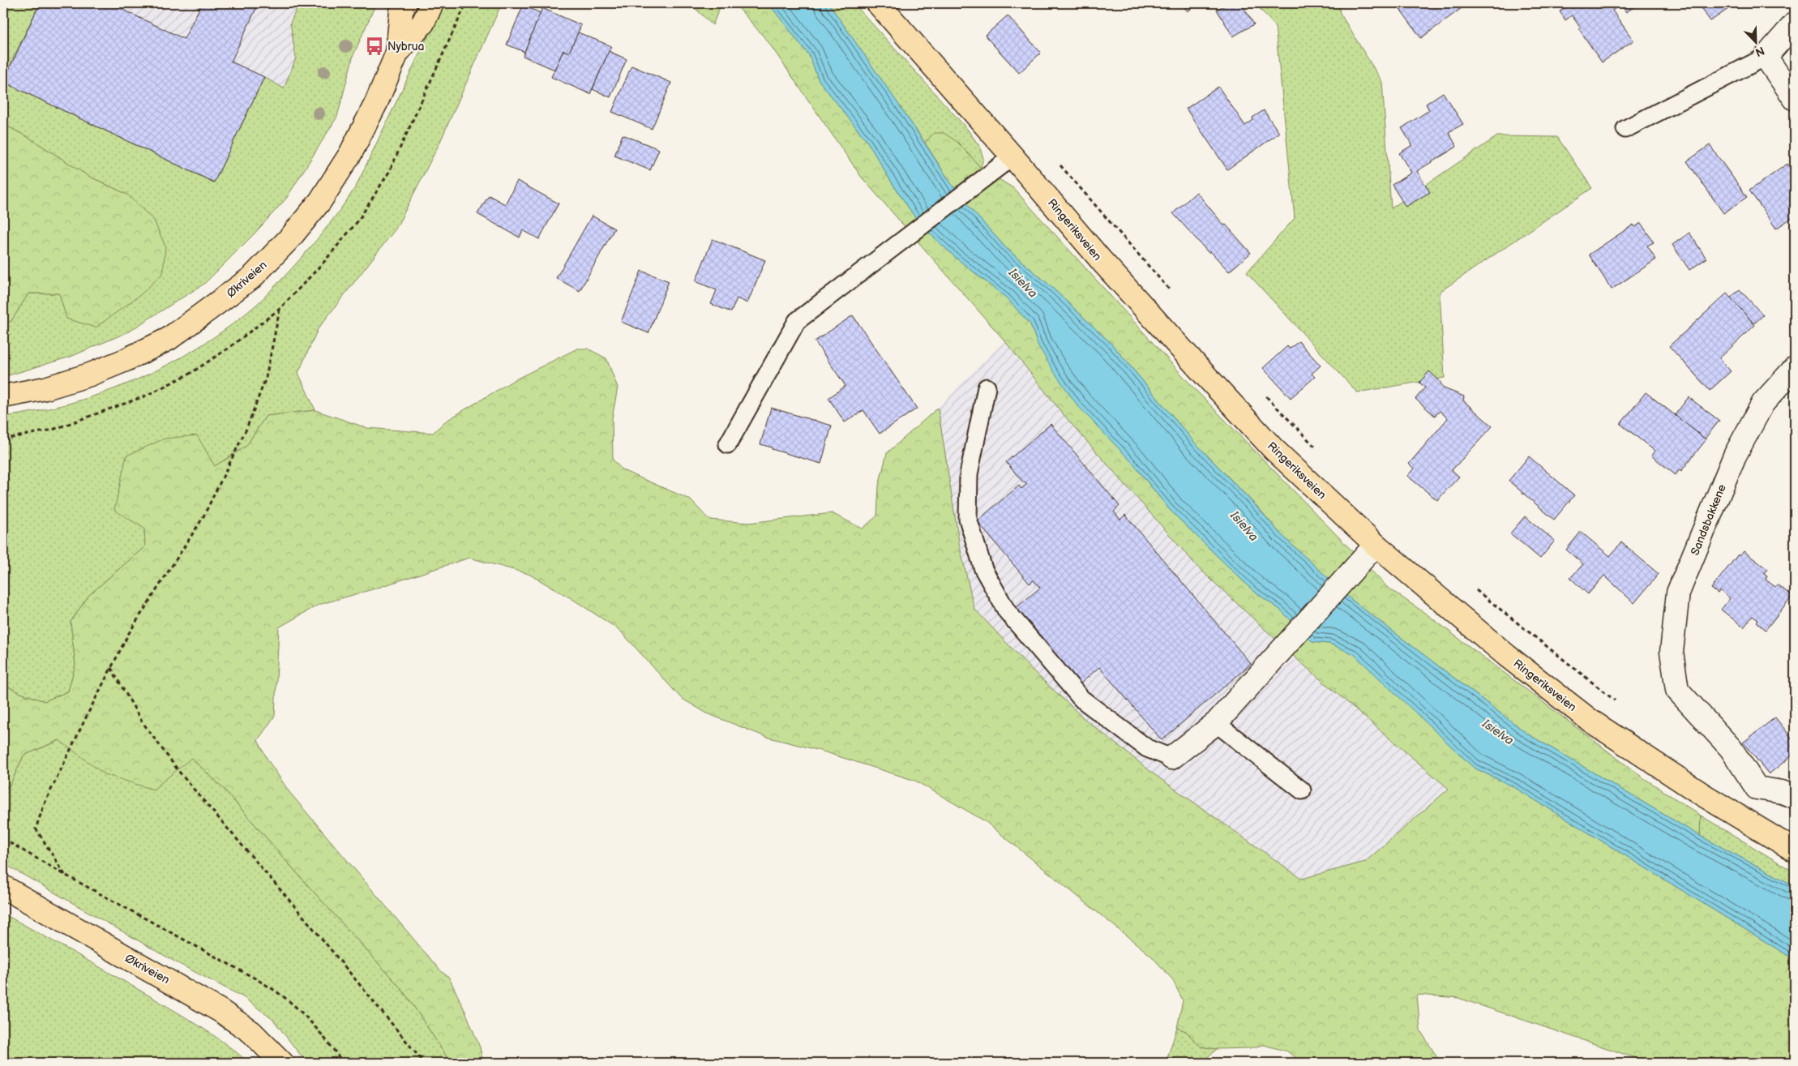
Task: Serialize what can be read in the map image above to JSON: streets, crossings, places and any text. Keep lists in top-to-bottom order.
{
  "streets": {
    "main road": ["Ringeriksveien", "Økriveien"],
    "street": ["Sandsbakkene"]
  },
  "water": ["Isielva"],
  "places": {
    "bus stop": ["Nybrua"]
  },
  "north": "bottom right"
}
